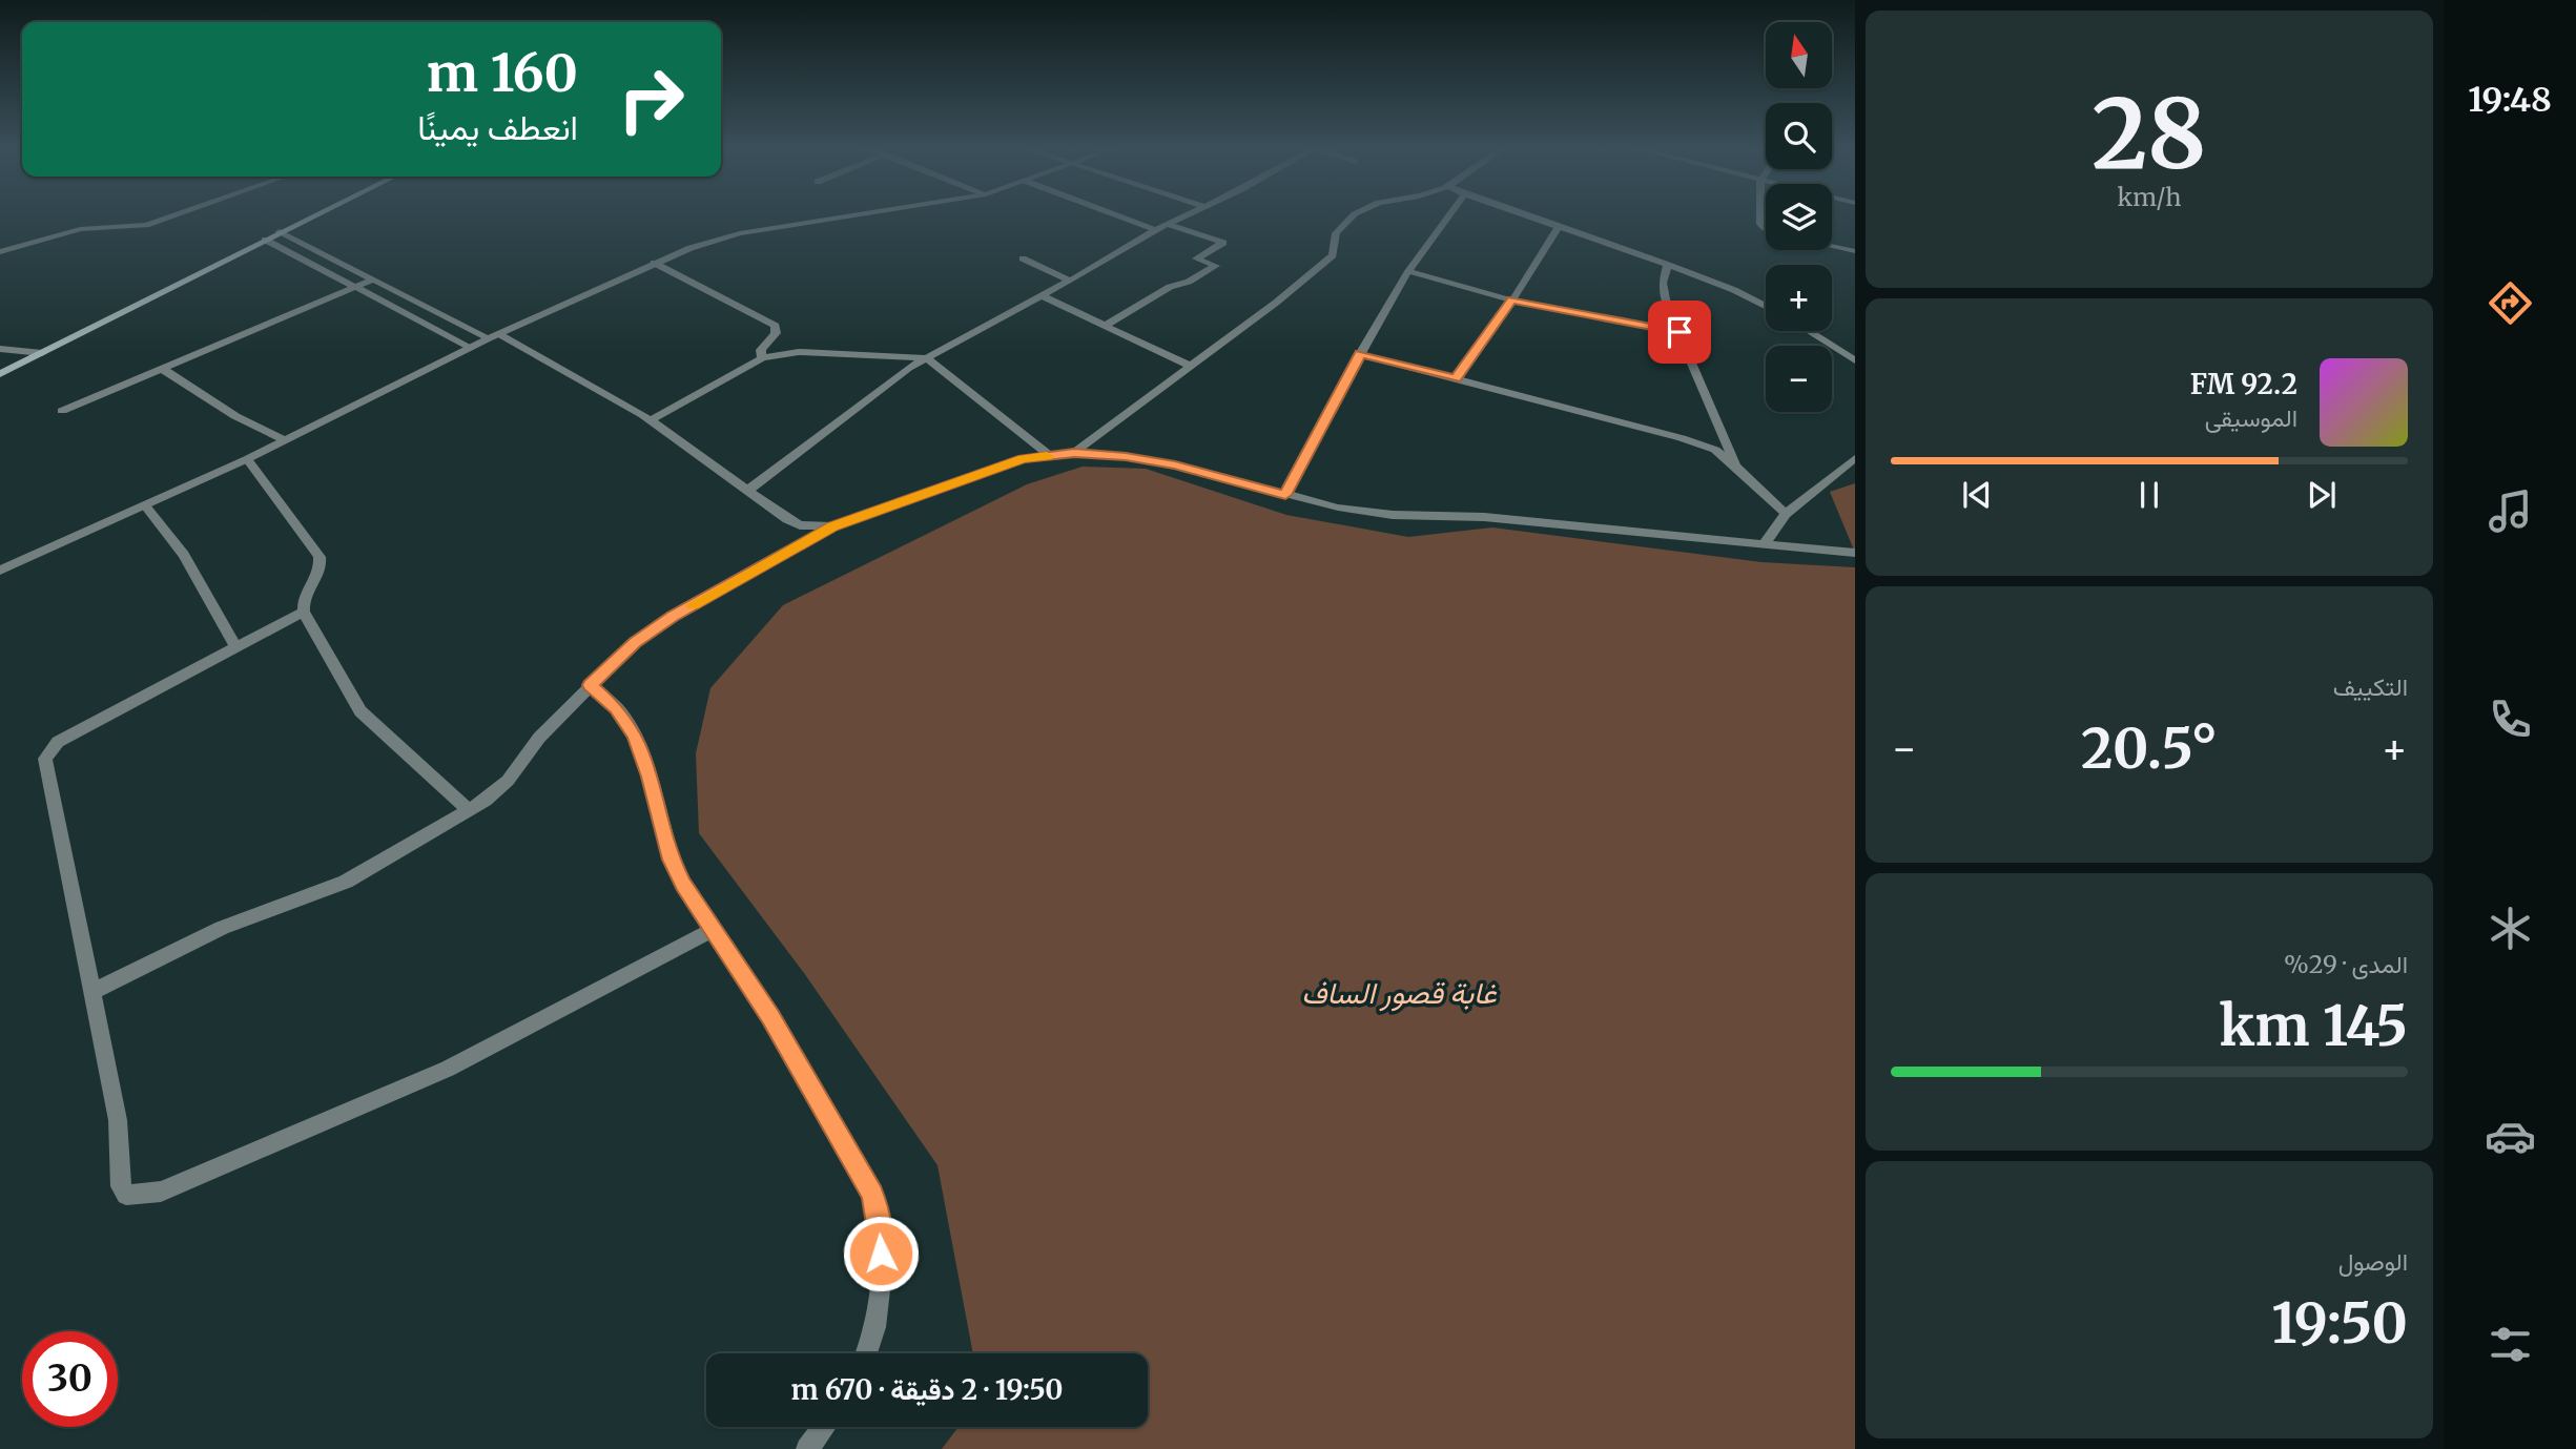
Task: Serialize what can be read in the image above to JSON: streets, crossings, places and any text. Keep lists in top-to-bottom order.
{
  "parks": ["غابة قصور الساف"],
  "north": "top",
  "page": {
    "tabs": "19:48",
    "tile": [
      ["28", "km/h"],
      "التكييف",
      ["المدى · 29%", "145 km"],
      ["الوصول", "19:50"]
    ],
    "map_buttons": ["+", "−"],
    "turn": ["160 m", "انعطف يمينًا"],
    "song": ["92.2 FM", "الموسيقى"],
    "heat": ["−", "20.5°", "+"],
    "limit": "30",
    "trip": "19:50 · 2 دقيقة · 670 m"
  }
}
